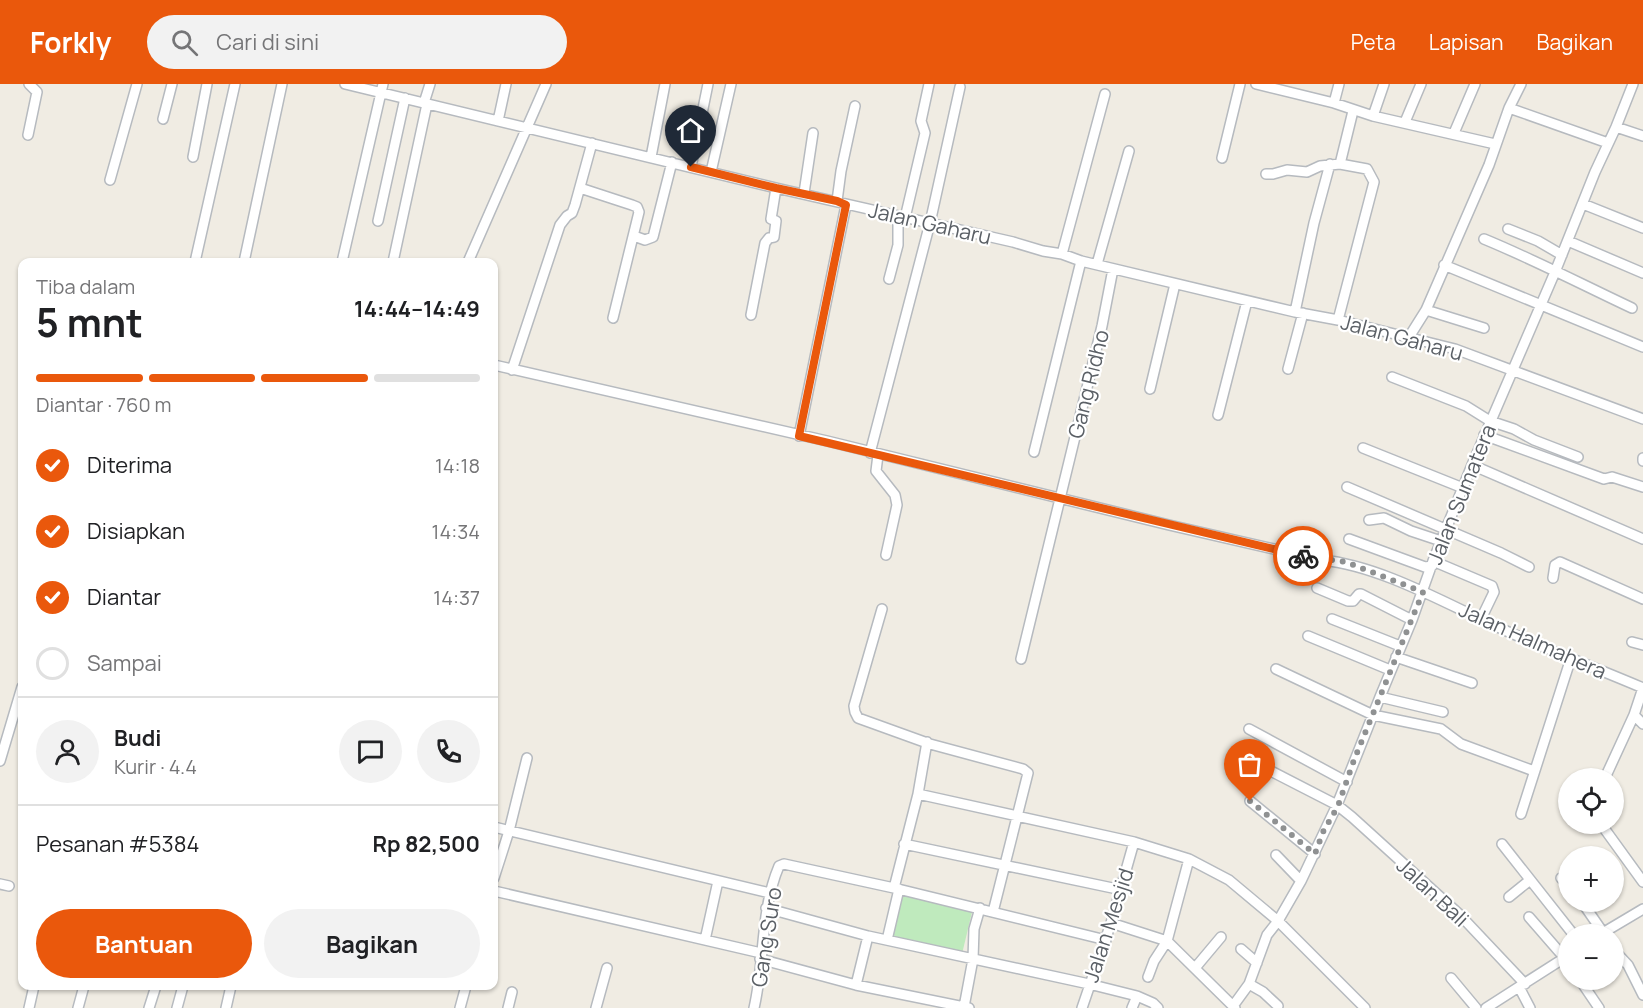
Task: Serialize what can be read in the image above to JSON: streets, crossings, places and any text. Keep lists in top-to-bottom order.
{
  "streets": {
    "street": [
      "Jalan Gaharu",
      "Gang Ridho",
      "Jalan Sumatera",
      "Jalan Halmahera",
      "Jalan Bali",
      "Jalan Mesjid",
      "Gang Suro"
    ]
  },
  "crossings": [
    ["Jalan Gaharu", "Gang Ridho"],
    ["Jalan Gaharu", "Jalan Sumatera"],
    ["Gang Ridho", "Jalan Halmahera"],
    ["Jalan Sumatera", "Jalan Halmahera"],
    ["Jalan Sumatera", "Jalan Bali"]
  ],
  "page": {
    "header": "Forkly",
    "search": "Cari di sini",
    "nav": ["Peta", "Lapisan", "Bagikan"],
    "heading": ["5 mnt", "Tiba dalam", "14:44–14:49"],
    "panel": [
      "Budi",
      "Kurir · 4.4",
      "Pesanan #5384",
      "Rp 82,500"
    ],
    "bar": "Diantar · 760 m",
    "list": [
      ["Diterima", "14:18"],
      ["Disiapkan", "14:34"],
      ["Diantar", "14:37"],
      "Sampai"
    ],
    "map_buttons": ["+", "−"],
    "buttons": ["Bantuan", "Bagikan"]
  }
}
